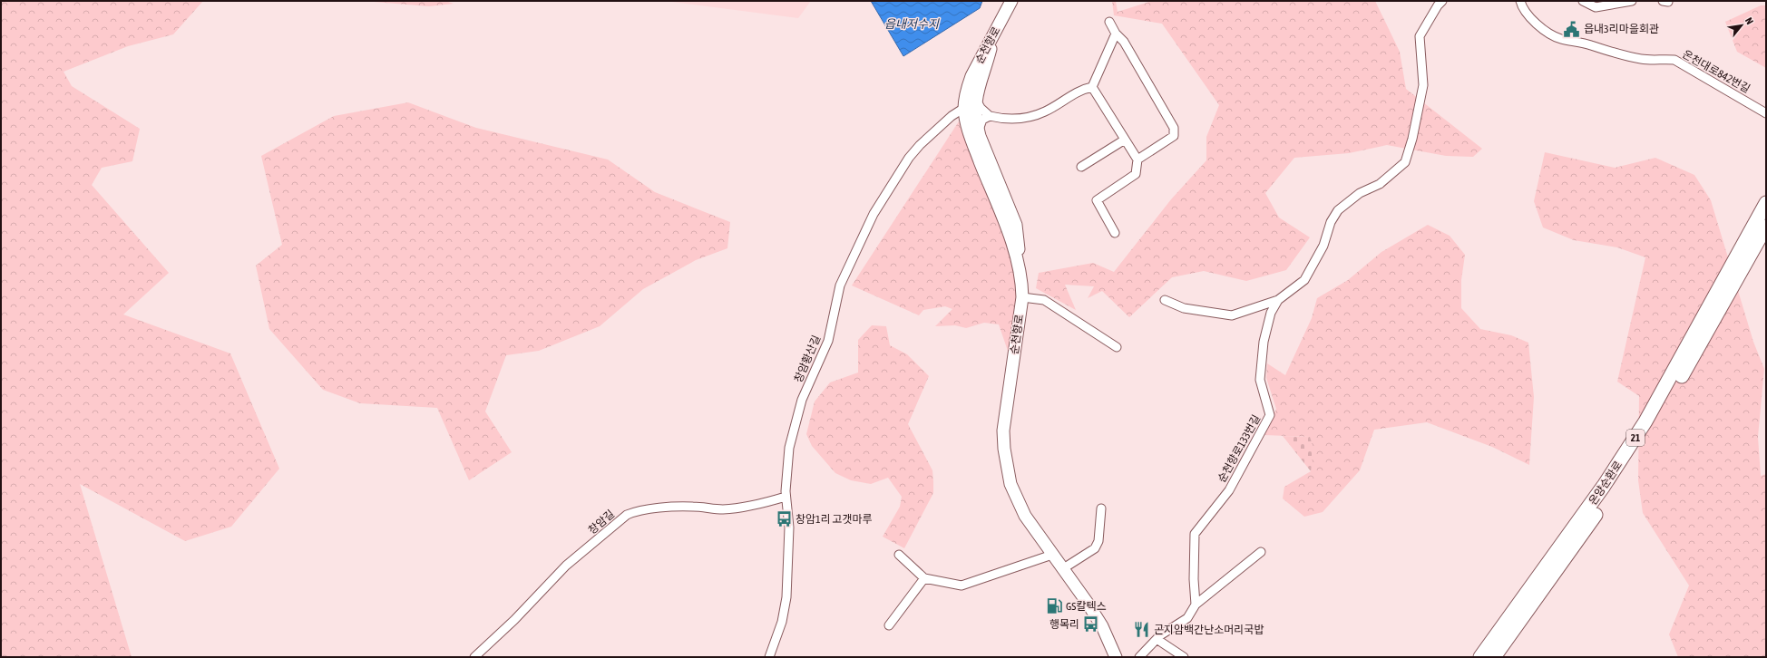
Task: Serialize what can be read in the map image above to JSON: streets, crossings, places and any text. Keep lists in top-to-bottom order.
{
  "streets": {
    "highway": ["21", "온양순환로"],
    "main road": ["순천향로"],
    "street": [
      "온천대로842번길",
      "창암황산길",
      "순천향로133번길",
      "창암길"
    ]
  },
  "crossings": [
    ["순천향로", "창암황산길"],
    ["창암황산길", "창암길"]
  ],
  "water": ["읍내저수지"],
  "places": {
    "public building": ["읍내3리마을회관"],
    "bus stop": ["창암1리 고갯마루", "행목리"],
    "fuel station": ["GS칼텍스"],
    "restaurant": ["곤지암백간난소머리국밥"]
  },
  "north": "top right"
}
